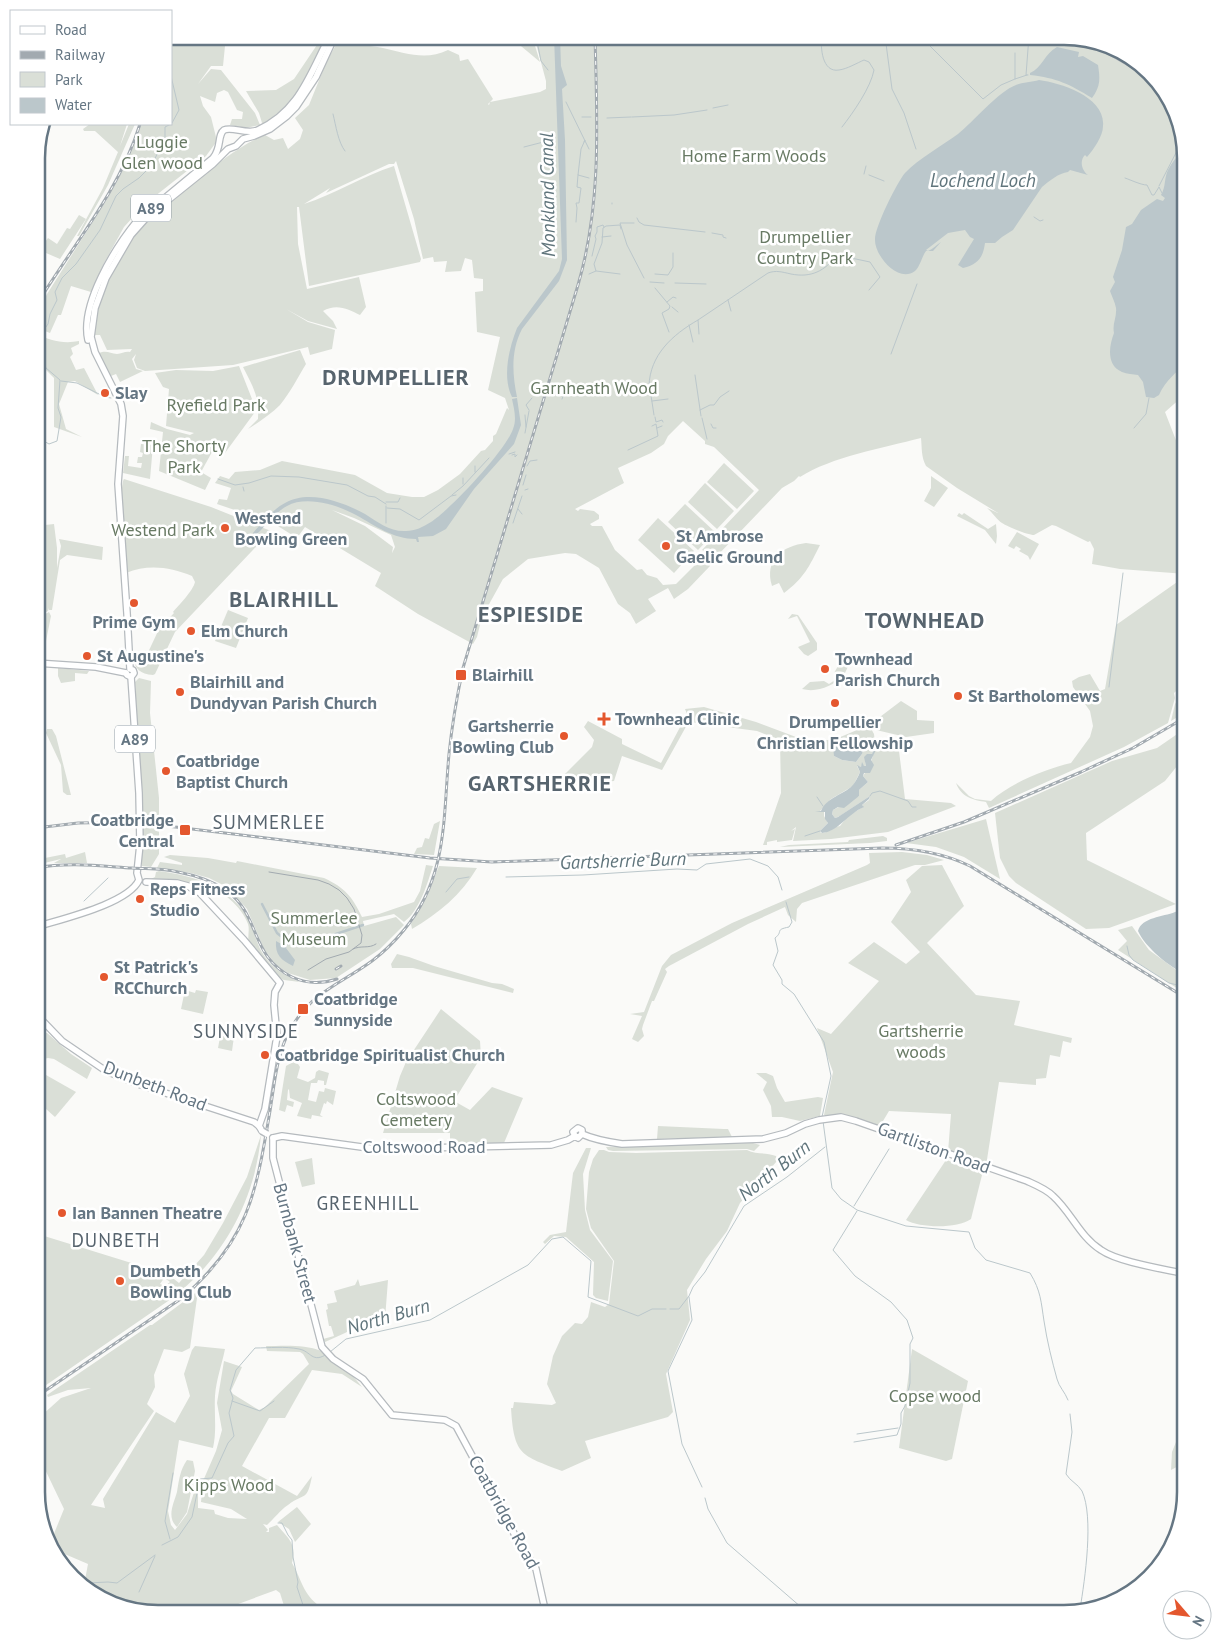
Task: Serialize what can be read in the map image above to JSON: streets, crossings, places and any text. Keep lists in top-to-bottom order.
{
  "streets": {
    "main road": [
      "A89",
      "Dunbeth Road",
      "Coltswood Road",
      "Gartliston Road",
      "Burnbank Street",
      "Coatbridge Road"
    ]
  },
  "crossings": [
    ["A89", "Burnbank Street"],
    ["Dunbeth Road", "Coltswood Road"],
    ["Dunbeth Road", "Burnbank Street"],
    ["Coltswood Road", "Gartliston Road"],
    ["Coltswood Road", "Burnbank Street"],
    ["Burnbank Street", "Coatbridge Road"]
  ],
  "districts": [
    "DRUMPELLIER",
    "BLAIRHILL",
    "ESPIESIDE",
    "TOWNHEAD",
    "GARTSHERRIE",
    "SUMMERLEE",
    "SUNNYSIDE",
    "GREENHILL",
    "DUNBETH"
  ],
  "water": [
    "Lochend Loch",
    "Monkland Canal",
    "Gartsherrie Burn",
    "North Burn"
  ],
  "parks": [
    "Luggie Glen wood",
    "Home Farm Woods",
    "Drumpellier Country Park",
    "Garnheath Wood",
    "Ryefield Park",
    "The Shorty Park",
    "Westend Park",
    "Summerlee Museum",
    "Gartsherrie woods",
    "Coltswood Cemetery",
    "Copse wood",
    "Kipps Wood"
  ],
  "places": {
    "other": [
      "Slay",
      "Westend Bowling Green",
      "St Ambrose Gaelic Ground",
      "Prime Gym",
      "Elm Church",
      "St Augustine's",
      "Townhead Parish Church",
      "Blairhill and Dundyvan Parish Church",
      "St Bartholomews",
      "Drumpellier Christian Fellowship",
      "Gartsherrie Bowling Club",
      "Coatbridge Baptist Church",
      "Reps Fitness Studio",
      "St Patrick's RCChurch",
      "Coatbridge Spiritualist Church",
      "Ian Bannen Theatre",
      "Dumbeth Bowling Club"
    ],
    "transit": ["Blairhill", "Coatbridge Central", "Coatbridge Sunnyside"],
    "health": ["Townhead Clinic"]
  },
  "legend": [
    "Road",
    "Railway",
    "Park",
    "Water"
  ],
  "north": "bottom right"
}
